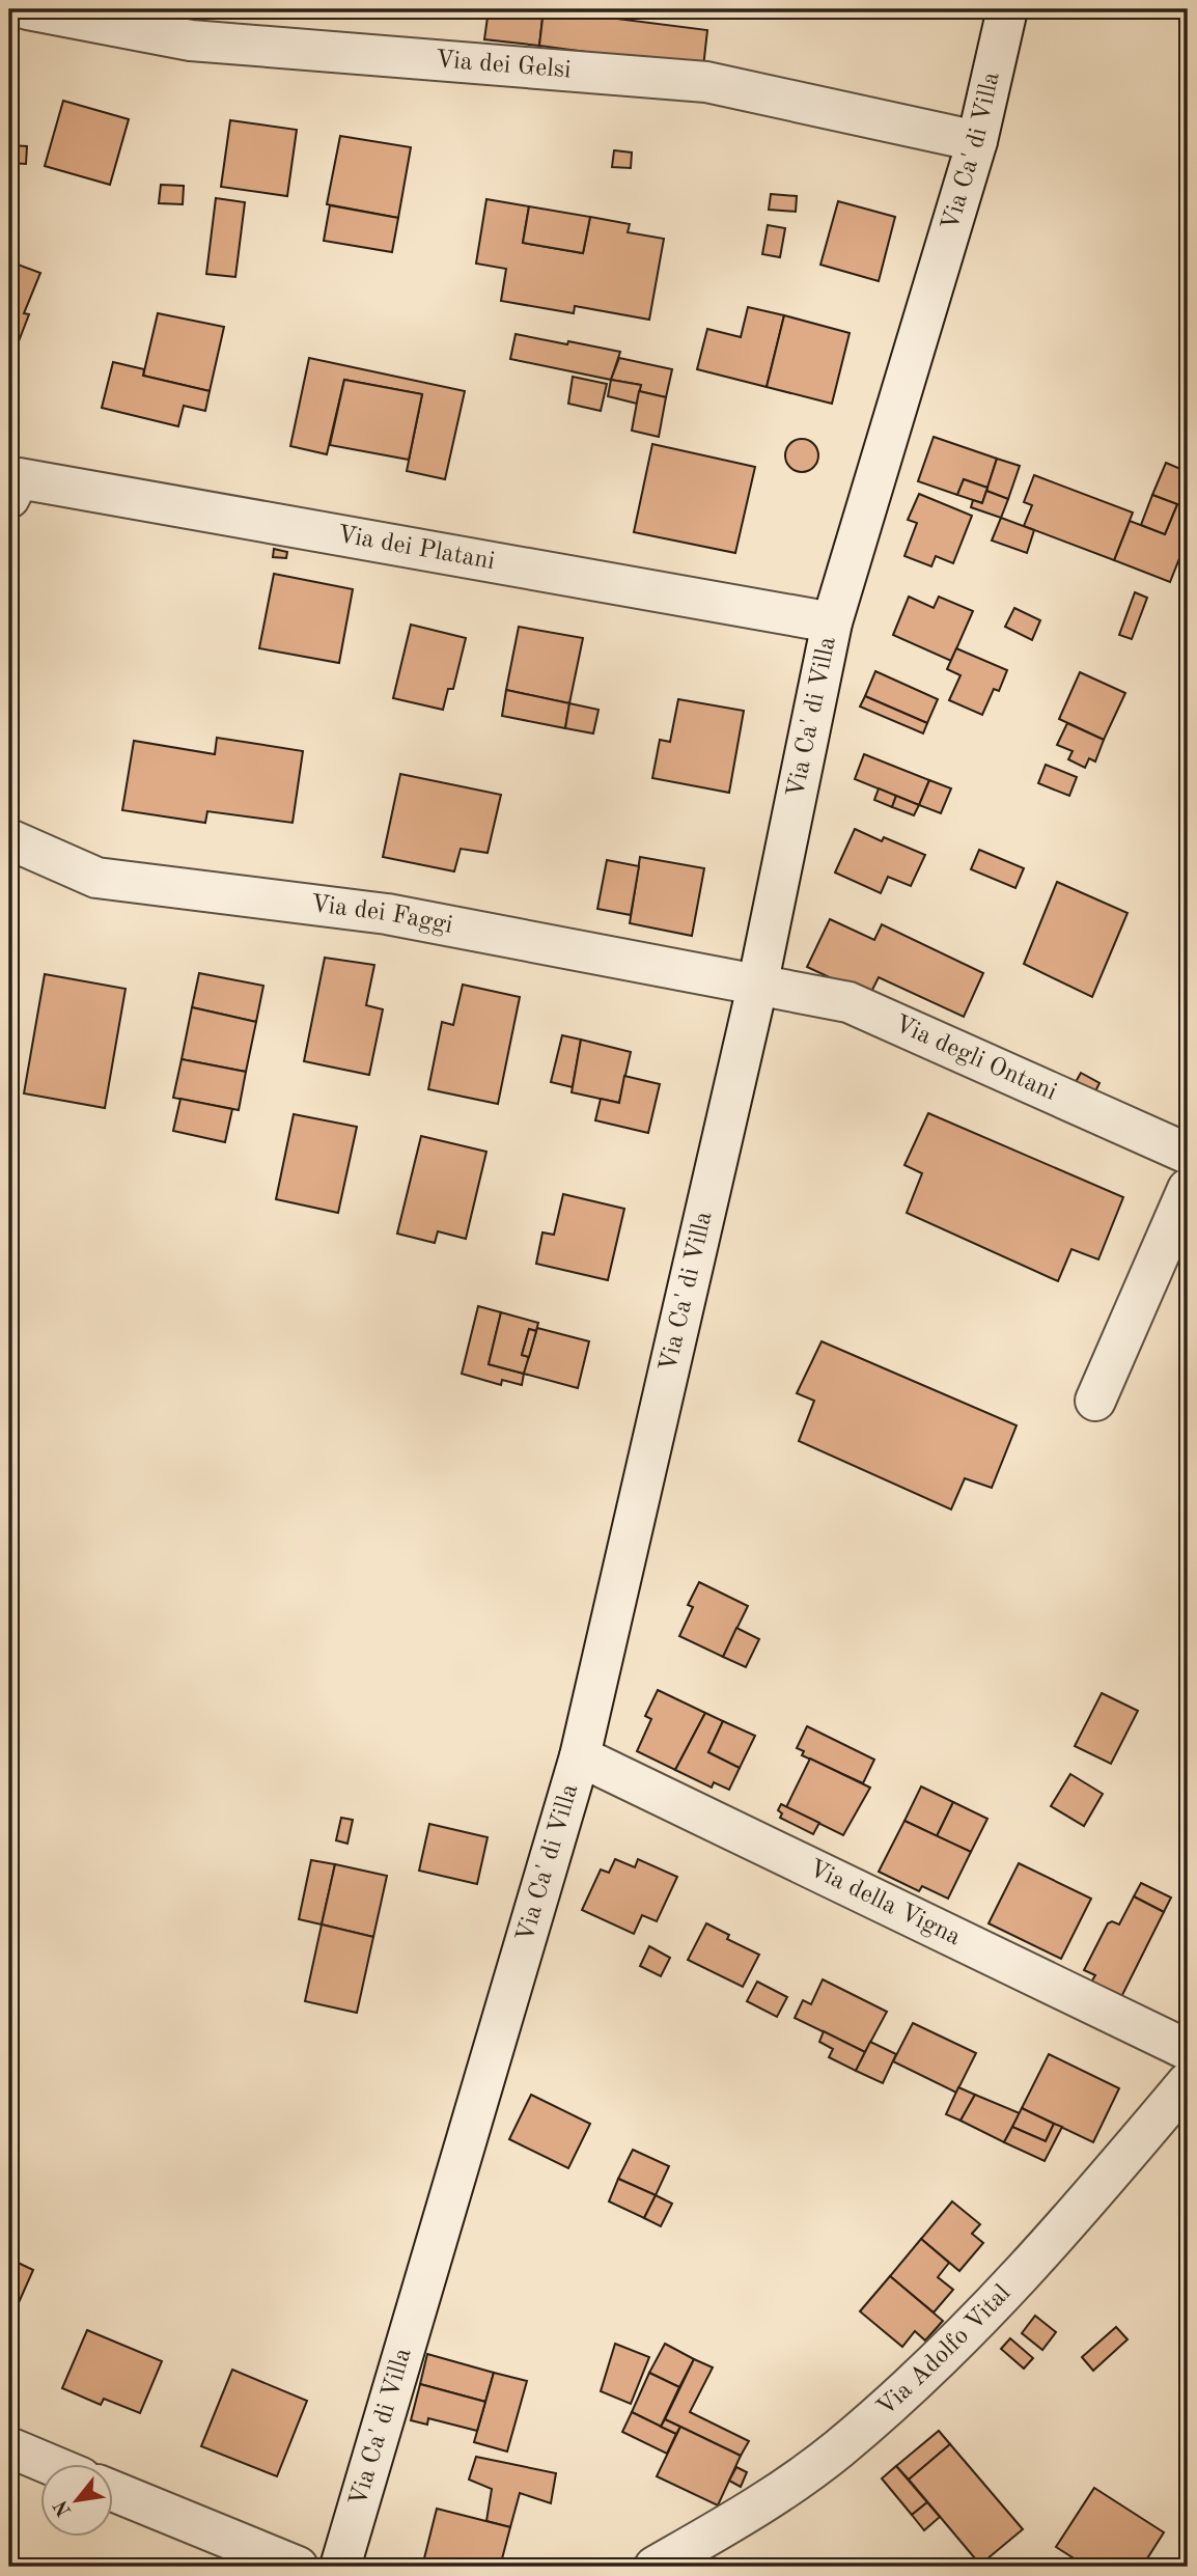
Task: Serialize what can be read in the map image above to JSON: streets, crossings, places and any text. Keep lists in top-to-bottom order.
{
  "streets": {
    "street": [
      "Via dei Gelsi",
      "Via Ca' di Villa",
      "Via dei Platani",
      "Via dei Faggi",
      "Via degli Ontani",
      "Via della Vigna",
      "Via Adolfo Vital"
    ]
  },
  "crossings": [
    ["Via dei Gelsi", "Via Ca' di Villa"],
    ["Via Ca' di Villa", "Via dei Platani"],
    ["Via Ca' di Villa", "Via dei Faggi"],
    ["Via Ca' di Villa", "Via degli Ontani"],
    ["Via Ca' di Villa", "Via della Vigna"],
    ["Via dei Faggi", "Via degli Ontani"]
  ],
  "north": "bottom left"
}
